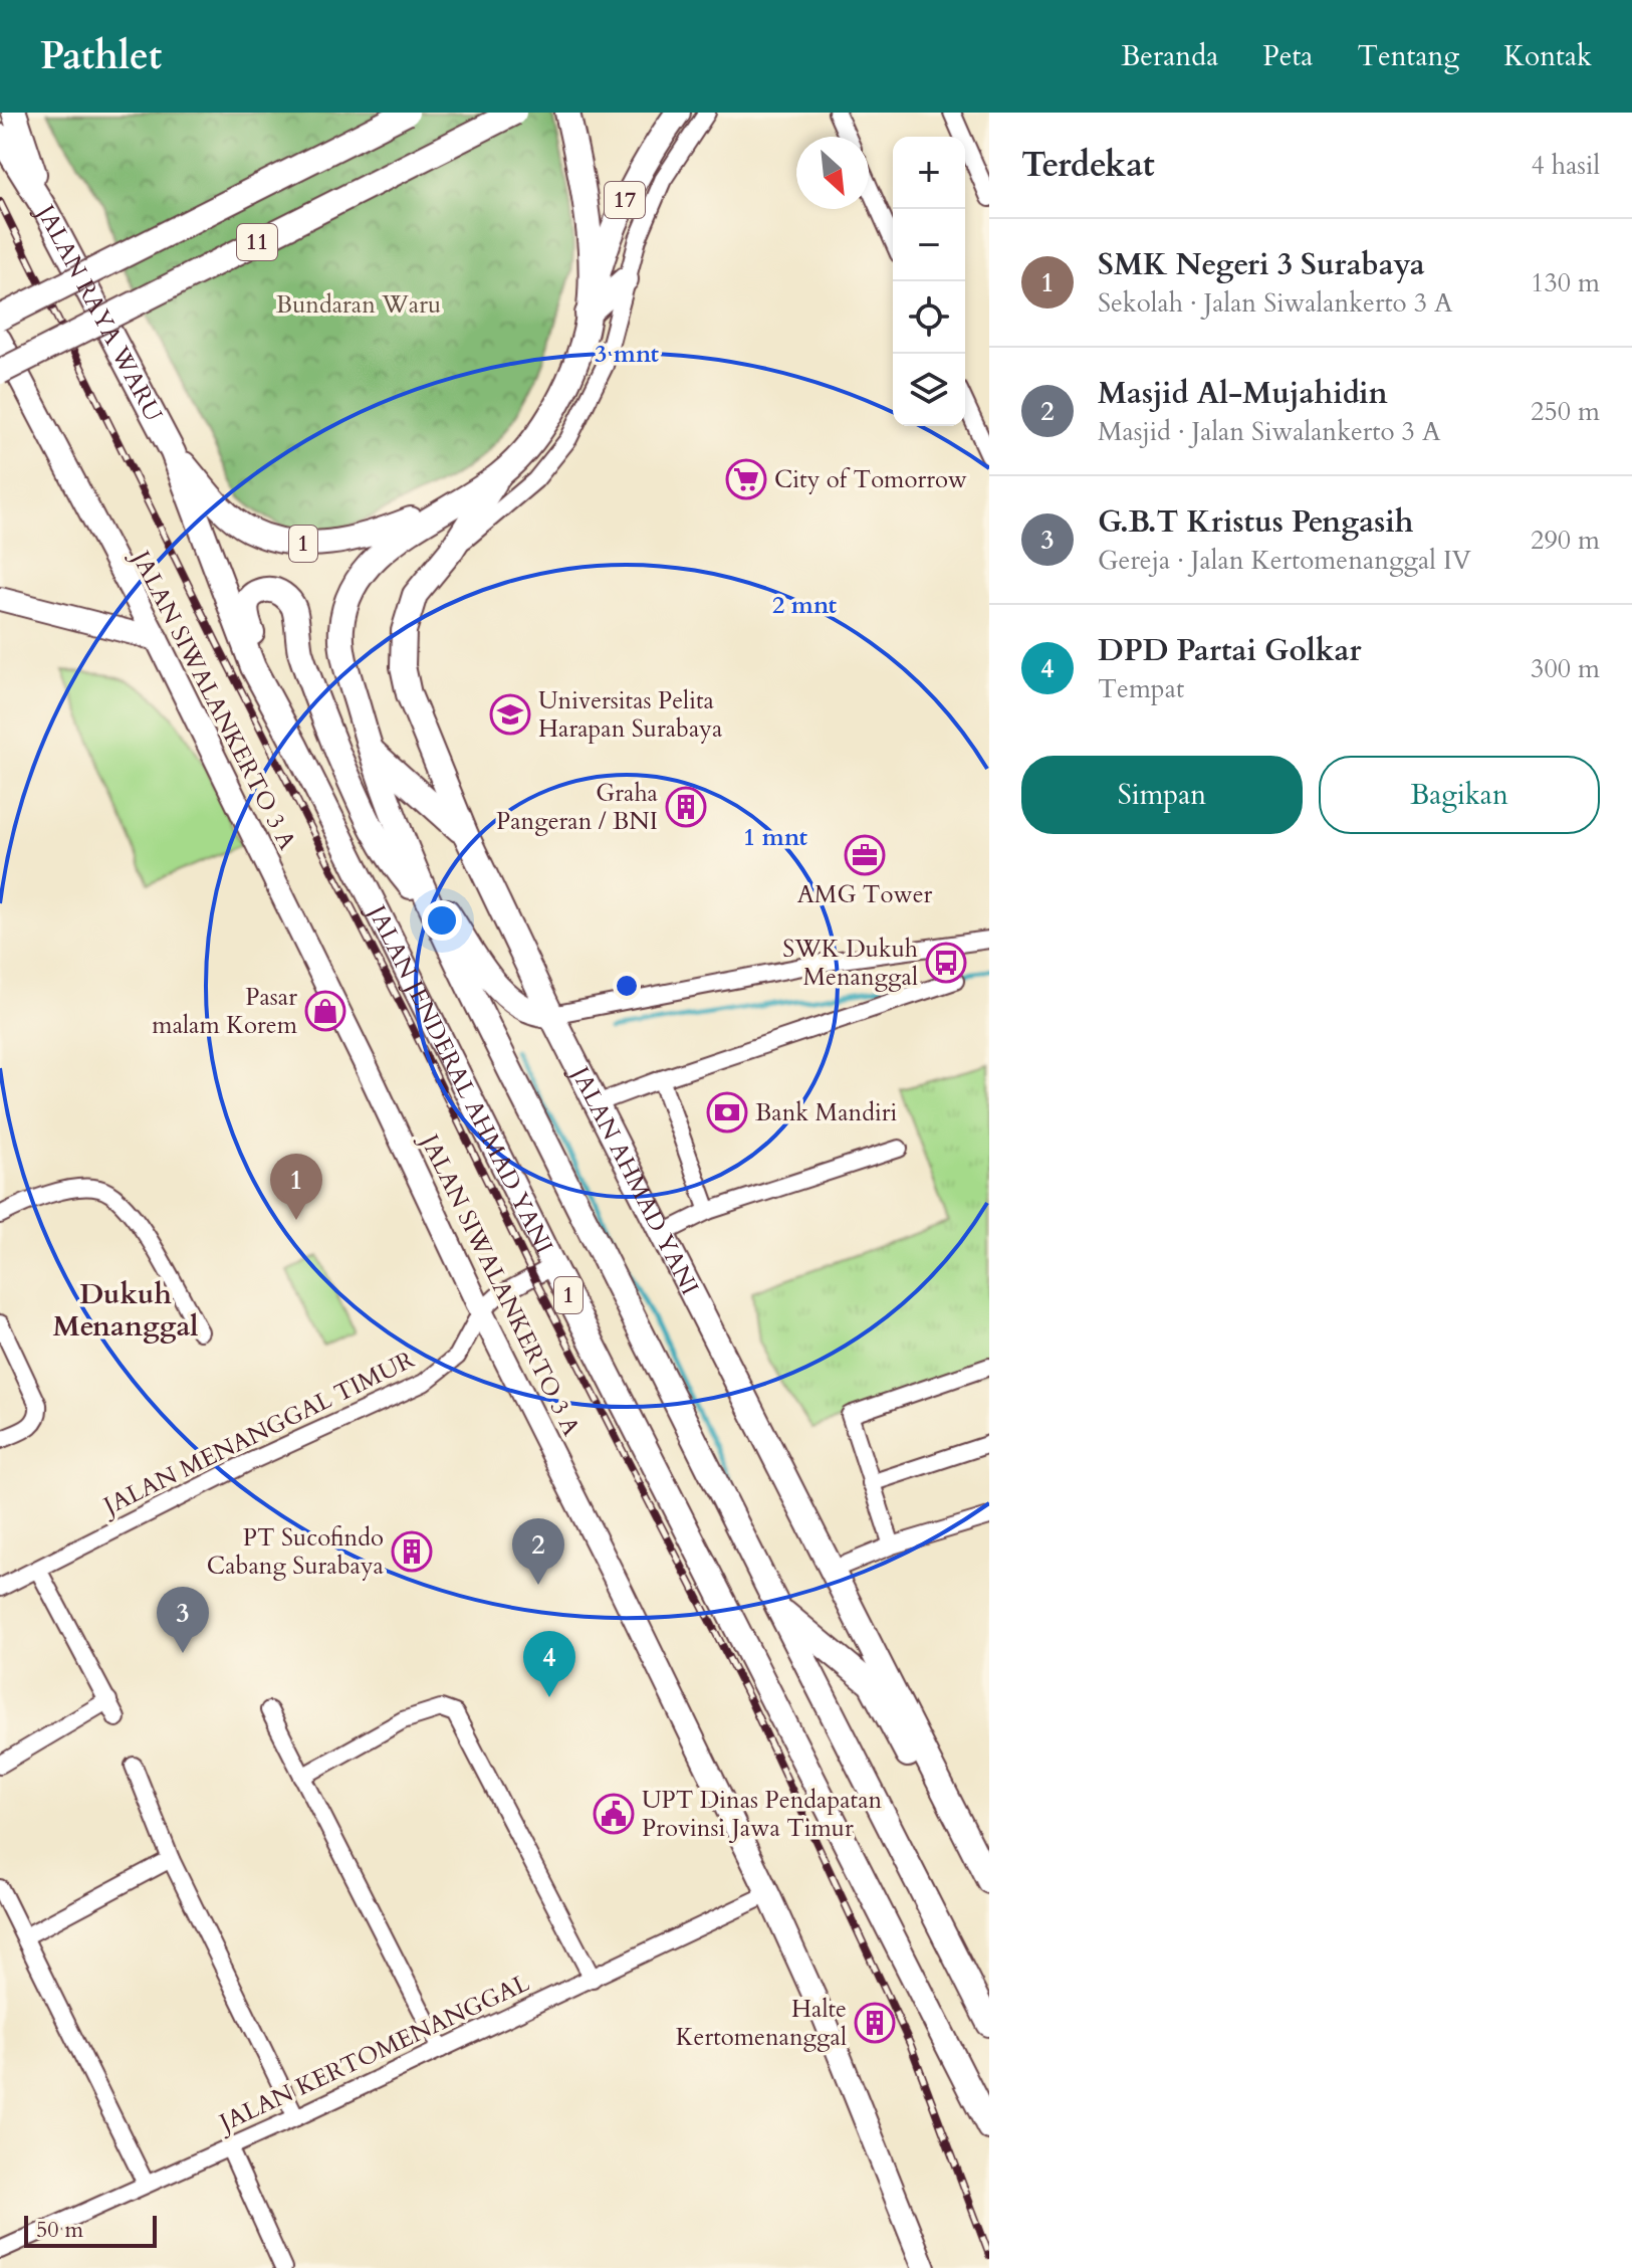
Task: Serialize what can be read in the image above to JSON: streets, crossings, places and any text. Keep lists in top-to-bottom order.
{
  "streets": {
    "highway": [
      "17",
      "11",
      "JALAN RAYA WARU",
      "1",
      "JALAN JENDERAL AHMAD YANI",
      "JALAN AHMAD YANI"
    ],
    "main road": ["JALAN SIWALANKERTO 3 A"],
    "street": ["JALAN MENANGGAL TIMUR", "JALAN KERTOMENANGGAL"]
  },
  "crossings": [
    ["17", "1"],
    ["JALAN RAYA WARU", "1"],
    ["JALAN RAYA WARU", "JALAN JENDERAL AHMAD YANI"],
    ["1", "JALAN JENDERAL AHMAD YANI"],
    ["1", "JALAN AHMAD YANI"],
    ["JALAN SIWALANKERTO 3 A", "JALAN MENANGGAL TIMUR"],
    ["JALAN SIWALANKERTO 3 A", "JALAN KERTOMENANGGAL"],
    ["JALAN JENDERAL AHMAD YANI", "JALAN MENANGGAL TIMUR"]
  ],
  "districts": ["Dukuh Menanggal"],
  "parks": ["Bundaran Waru"],
  "places": {
    "supermarket": ["City of Tomorrow"],
    "school or university": ["Universitas Pelita Harapan Surabaya"],
    "building": ["Graha Pangeran / BNI", "PT Sucofindo Cabang Surabaya", "Halte Kertomenanggal"],
    "office": ["AMG Tower"],
    "bus stop": ["SWK Dukuh Menanggal"],
    "shop": ["Pasar malam Korem"],
    "bank": ["Bank Mandiri"],
    "public building": ["UPT Dinas Pendapatan Provinsi Jawa Timur"]
  },
  "scale_bar": "50 m",
  "north": "bottom right",
  "page": {
    "header": "Pathlet",
    "nav": [
      "Beranda",
      "Peta",
      "Tentang",
      "Kontak"
    ],
    "heading": ["Terdekat", "4 hasil"],
    "map_buttons": ["+", "−"],
    "list": [
      {
        "mark": "1",
        "name": "SMK Negeri 3 Surabaya",
        "note": "Sekolah · Jalan Siwalankerto 3 A",
        "value": "130 m"
      },
      {
        "mark": "2",
        "name": "Masjid Al-Mujahidin",
        "note": "Masjid · Jalan Siwalankerto 3 A",
        "value": "250 m"
      },
      {
        "mark": "3",
        "name": "G.B.T Kristus Pengasih",
        "note": "Gereja · Jalan Kertomenanggal IV",
        "value": "290 m"
      },
      {
        "mark": "4",
        "name": "DPD Partai Golkar",
        "note": "Tempat",
        "value": "300 m"
      }
    ],
    "buttons": ["Simpan", "Bagikan"],
    "pins": [
      "1",
      "2",
      "3",
      "4"
    ],
    "scale": "50 m"
  },
  "rings": ["3 mnt", "2 mnt", "1 mnt"]
}
